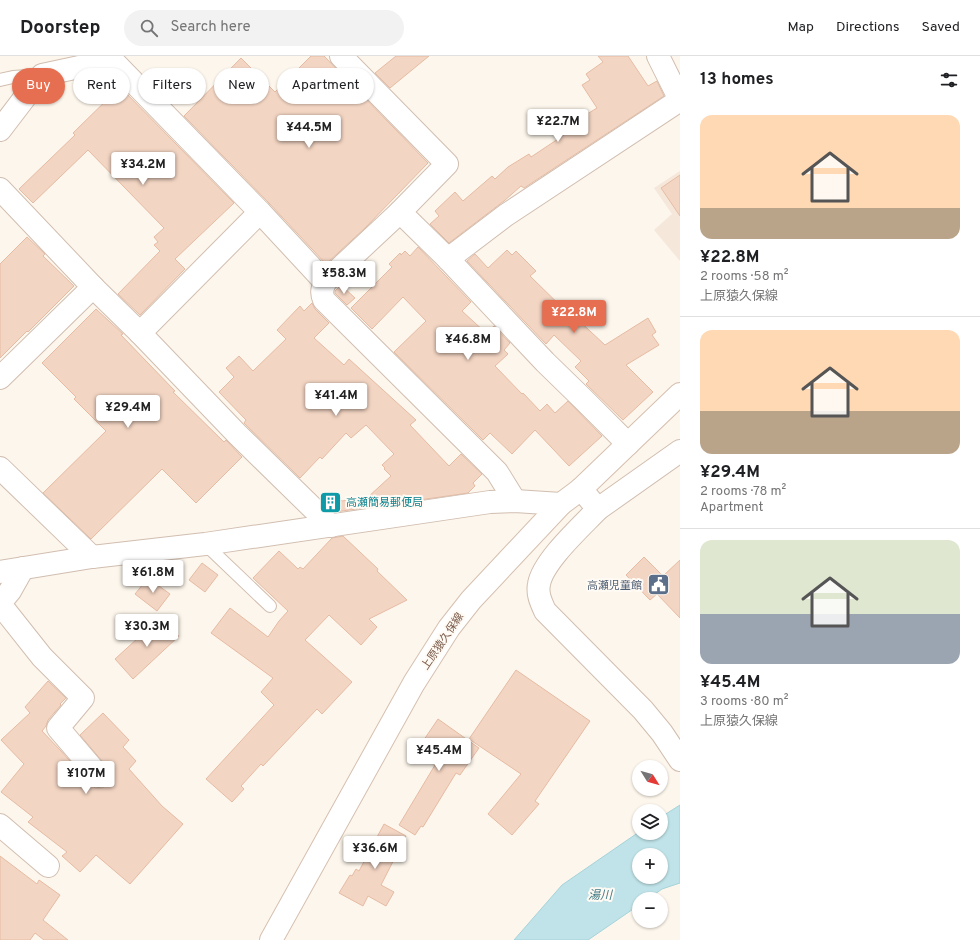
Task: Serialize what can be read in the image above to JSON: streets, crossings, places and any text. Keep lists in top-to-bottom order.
{
  "streets": {
    "street": ["上原猿久保線"]
  },
  "water": ["湯川"],
  "places": {
    "building": ["高瀬簡易郵便局"],
    "public building": ["高瀬児童館"]
  },
  "north": "bottom right",
  "page": {
    "header": "Doorstep",
    "search": "Search here",
    "nav": ["Map", "Directions", "Saved"],
    "heading": "13 homes",
    "chip": [
      "Buy",
      "Rent",
      "Filters",
      "New",
      "Apartment"
    ],
    "list": [
      {
        "name": "¥22.8M",
        "note": "2 rooms · 58 m² · 上原猿久保線"
      },
      {
        "name": "¥29.4M",
        "note": "2 rooms · 78 m² · Apartment"
      },
      {
        "name": "¥45.4M",
        "note": "3 rooms · 80 m² · 上原猿久保線"
      }
    ],
    "price": [
      "¥22.7M",
      "¥44.5M",
      "¥34.2M",
      "¥58.3M",
      "¥22.8M",
      "¥46.8M",
      "¥41.4M",
      "¥29.4M",
      "¥61.8M",
      "¥30.3M",
      "¥45.4M",
      "¥107M",
      "¥36.6M"
    ],
    "map_buttons": ["+", "−"]
  }
}
